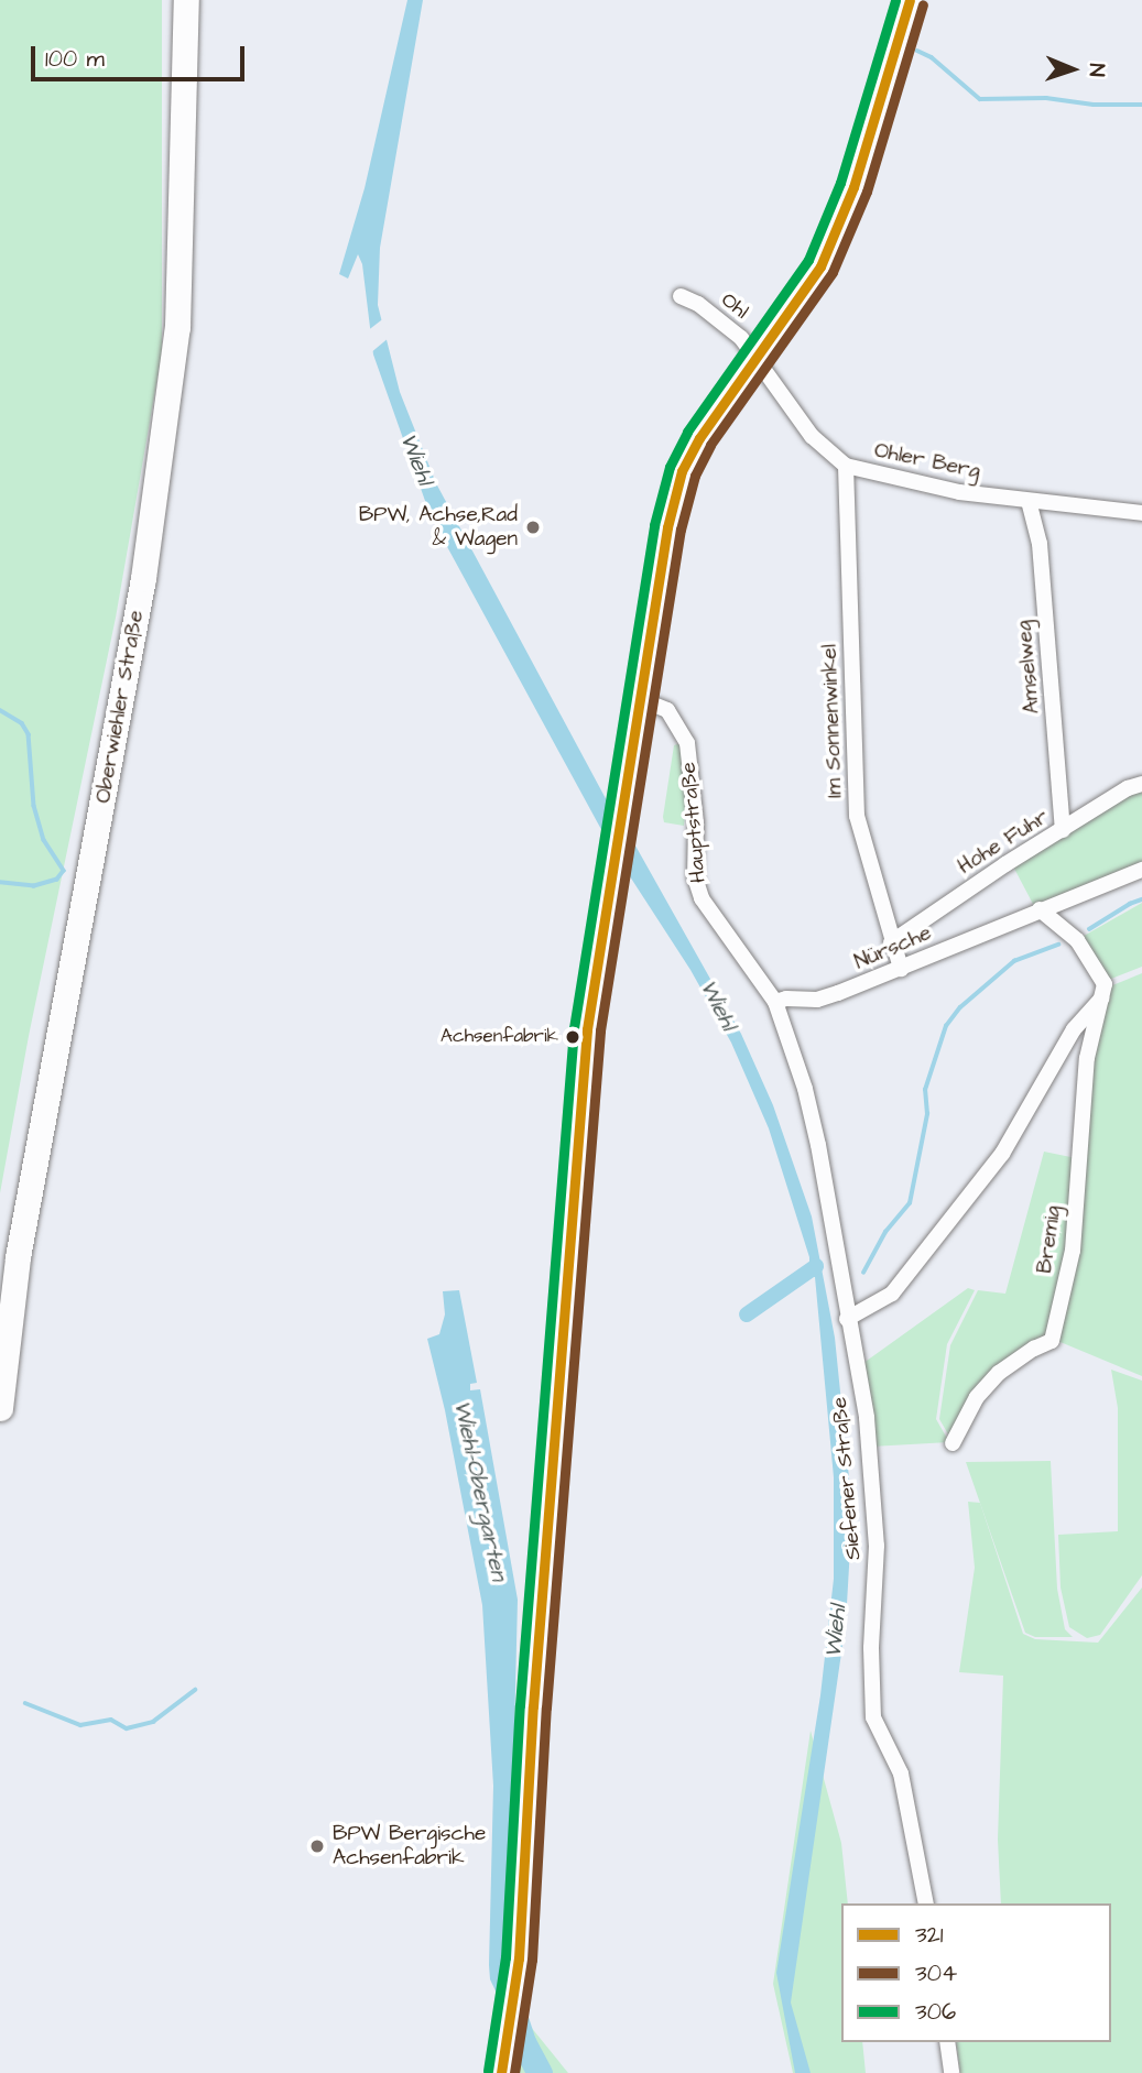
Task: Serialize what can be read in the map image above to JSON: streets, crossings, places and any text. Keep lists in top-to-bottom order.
{
  "streets": {
    "main road": ["Oberwiehler Straße"],
    "street": [
      "Ohl",
      "Ohler Berg",
      "Amselweg",
      "Im Sonnenwinkel",
      "Hauptstraße",
      "Hohe Fuhr",
      "Nürsche",
      "Bremig",
      "Siefener Straße"
    ]
  },
  "crossings": [
    ["Ohl", "Ohler Berg"],
    ["Ohler Berg", "Amselweg"],
    ["Ohler Berg", "Im Sonnenwinkel"],
    ["Amselweg", "Hohe Fuhr"],
    ["Im Sonnenwinkel", "Hohe Fuhr"],
    ["Im Sonnenwinkel", "Nürsche"],
    ["Hauptstraße", "Nürsche"],
    ["Hauptstraße", "Siefener Straße"],
    ["Nürsche", "Siefener Straße"]
  ],
  "water": ["Wiehl", "Wiehl-Obergarten"],
  "places": ["BPW, Achse,Rad & Wagen", "Achsenfabrik", "BPW Bergische Achsenfabrik"],
  "lines": ["transit line 321", "transit line 306", "transit line 304"],
  "legend": ["321", "304", "306"],
  "scale_bar": "100 m",
  "north": "right"
}
